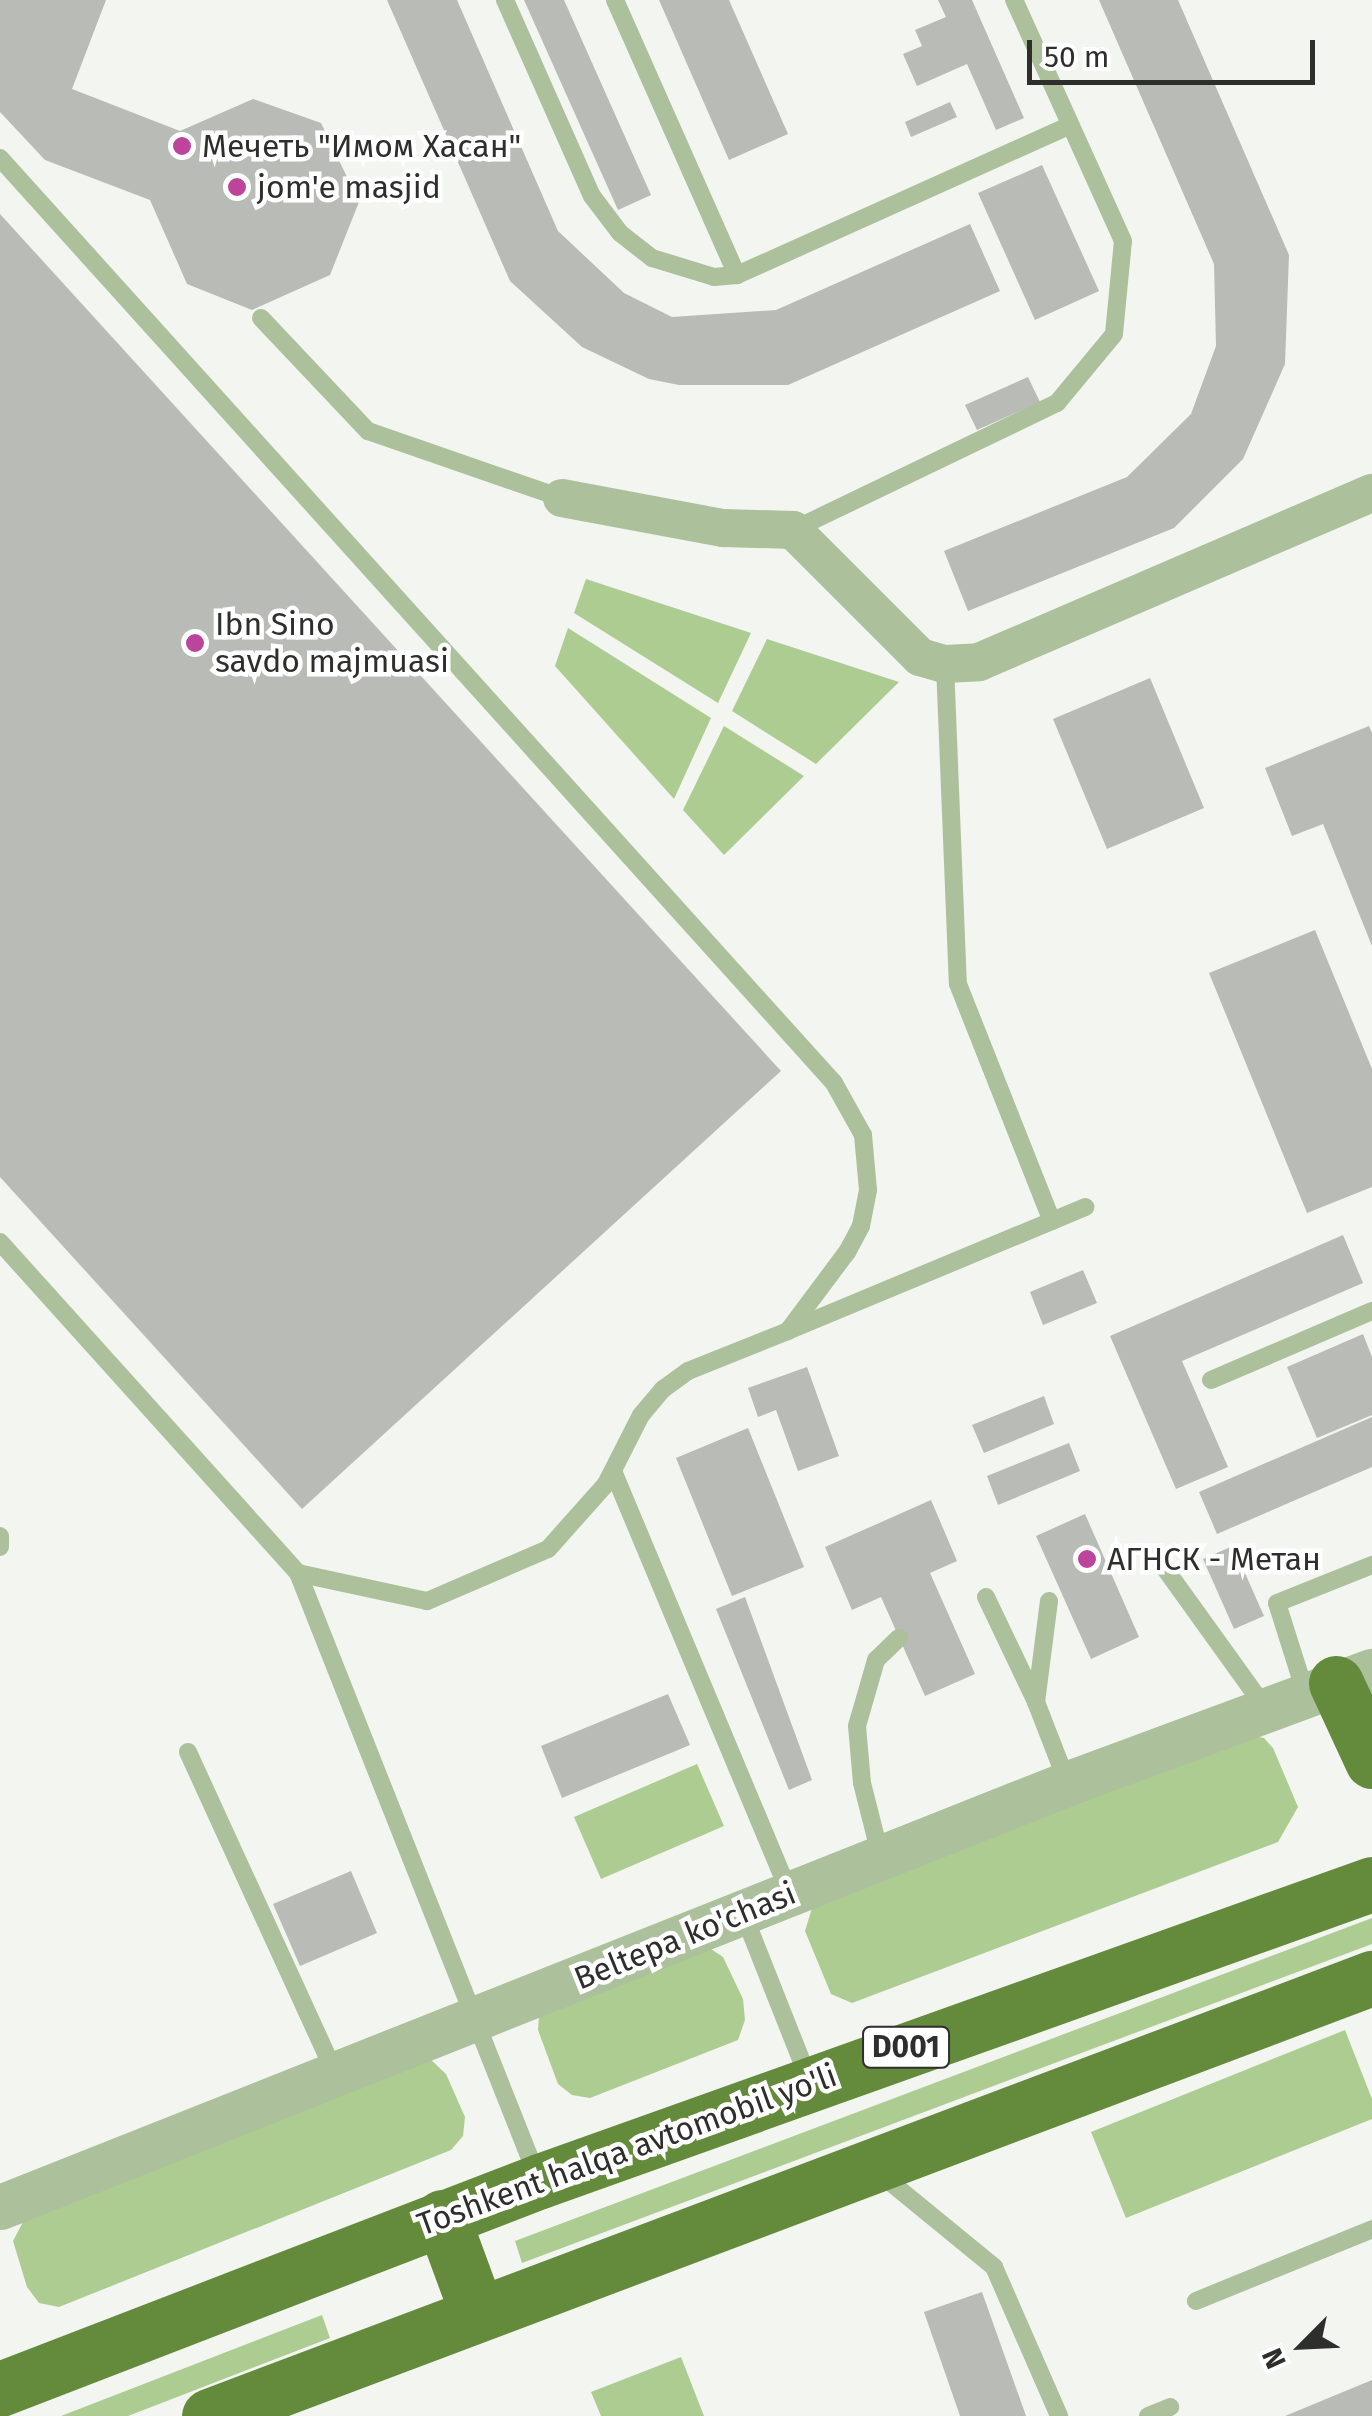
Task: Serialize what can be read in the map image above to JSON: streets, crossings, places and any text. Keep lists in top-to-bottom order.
{
  "streets": {
    "highway": ["D001", "Toshkent halqa avtomobil yo'li"],
    "street": ["Beltepa ko'chasi"]
  },
  "places": [
    "Мечеть \"Имом Хасан\"",
    "jom'e masjid",
    "Ibn Sino savdo majmuasi",
    "АГНСК - Метан"
  ],
  "scale_bar": "50 m",
  "north": "bottom left"
}
